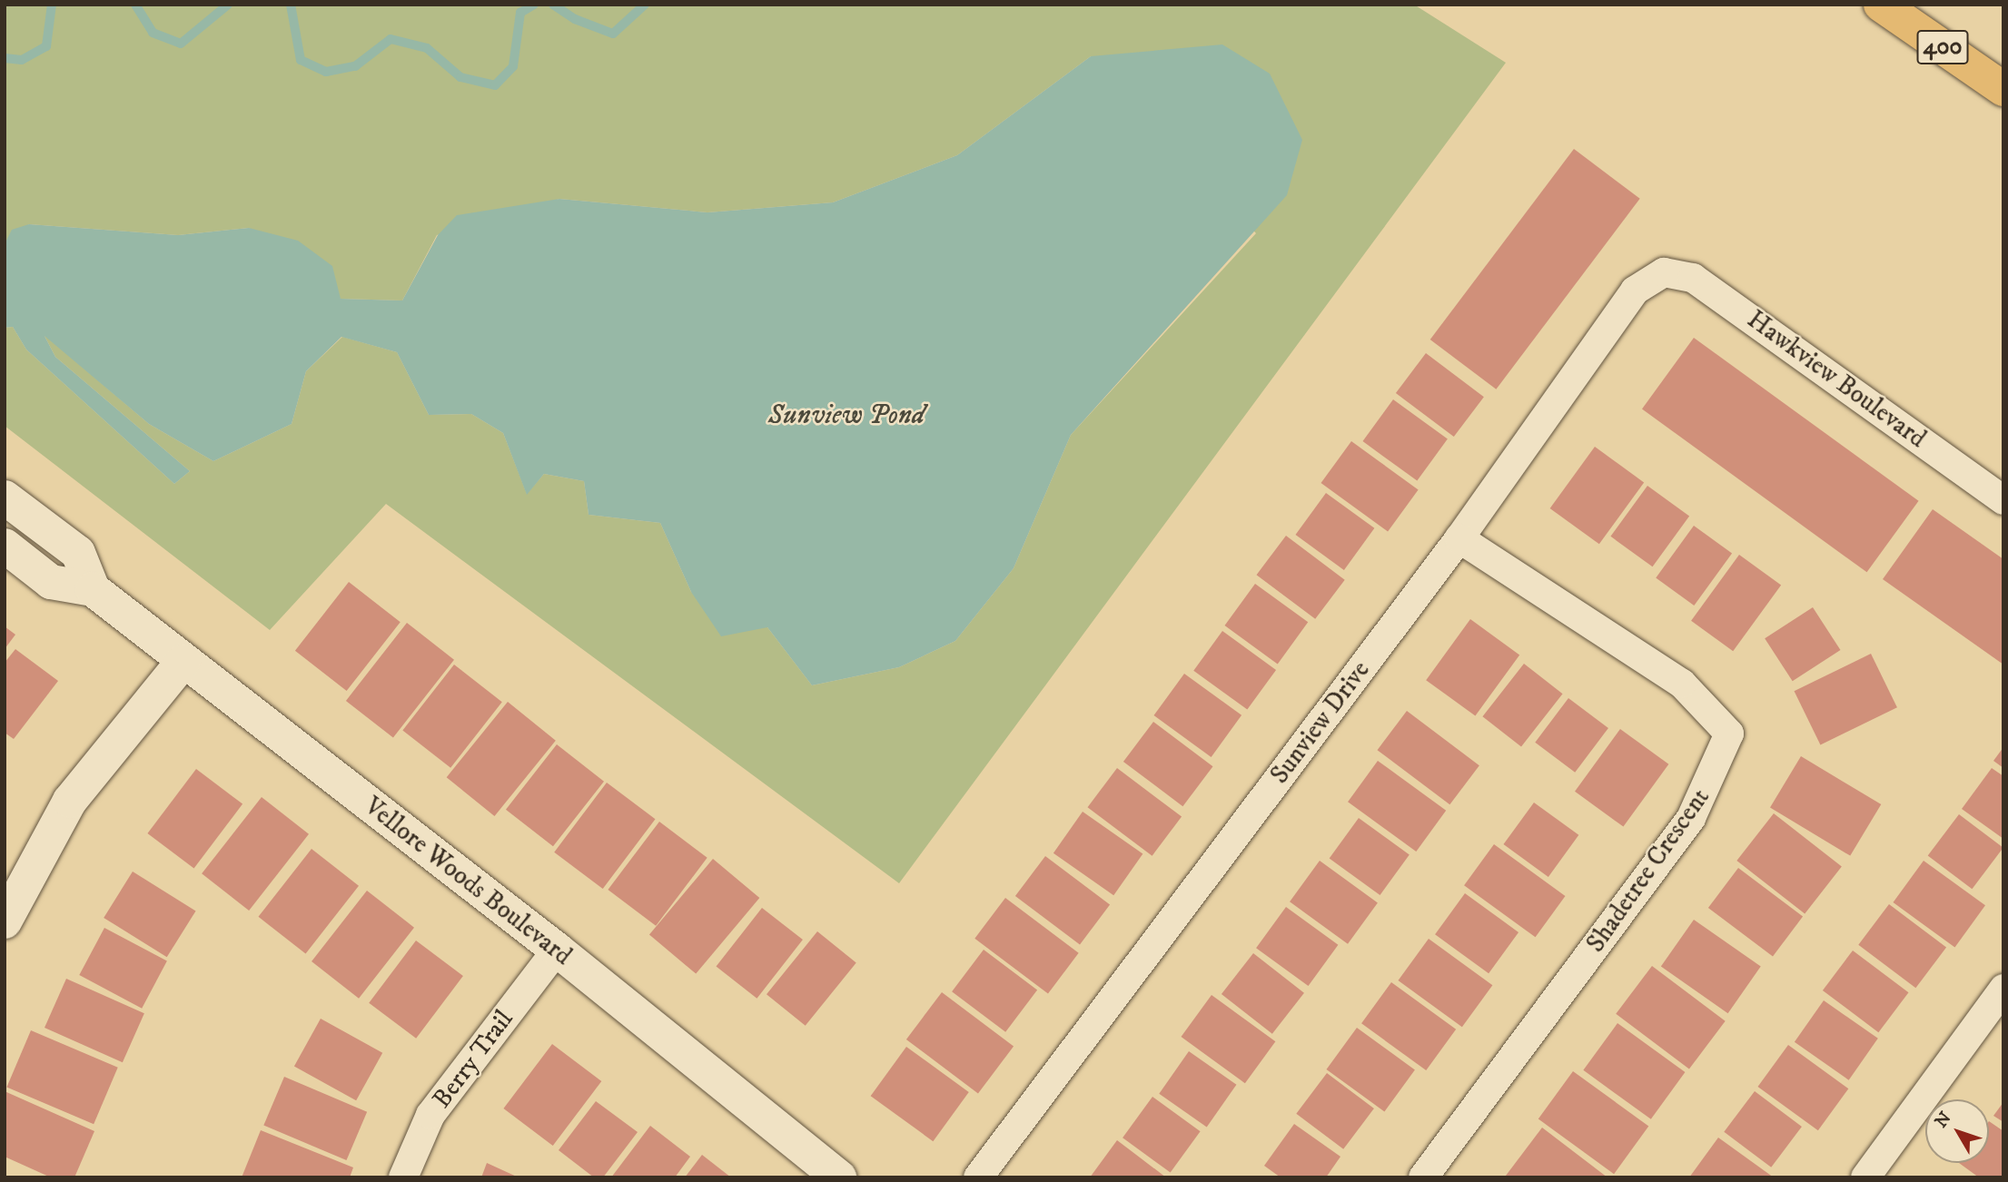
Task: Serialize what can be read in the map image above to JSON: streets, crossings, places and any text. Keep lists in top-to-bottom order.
{
  "streets": {
    "highway": ["400"],
    "street": [
      "Hawkview Boulevard",
      "Sunview Drive",
      "Shadetree Crescent",
      "Vellore Woods Boulevard",
      "Berry Trail"
    ]
  },
  "crossings": [
    ["Hawkview Boulevard", "Sunview Drive"],
    ["Sunview Drive", "Shadetree Crescent"],
    ["Vellore Woods Boulevard", "Berry Trail"]
  ],
  "water": ["Sunview Pond"],
  "north": "top left"
}
